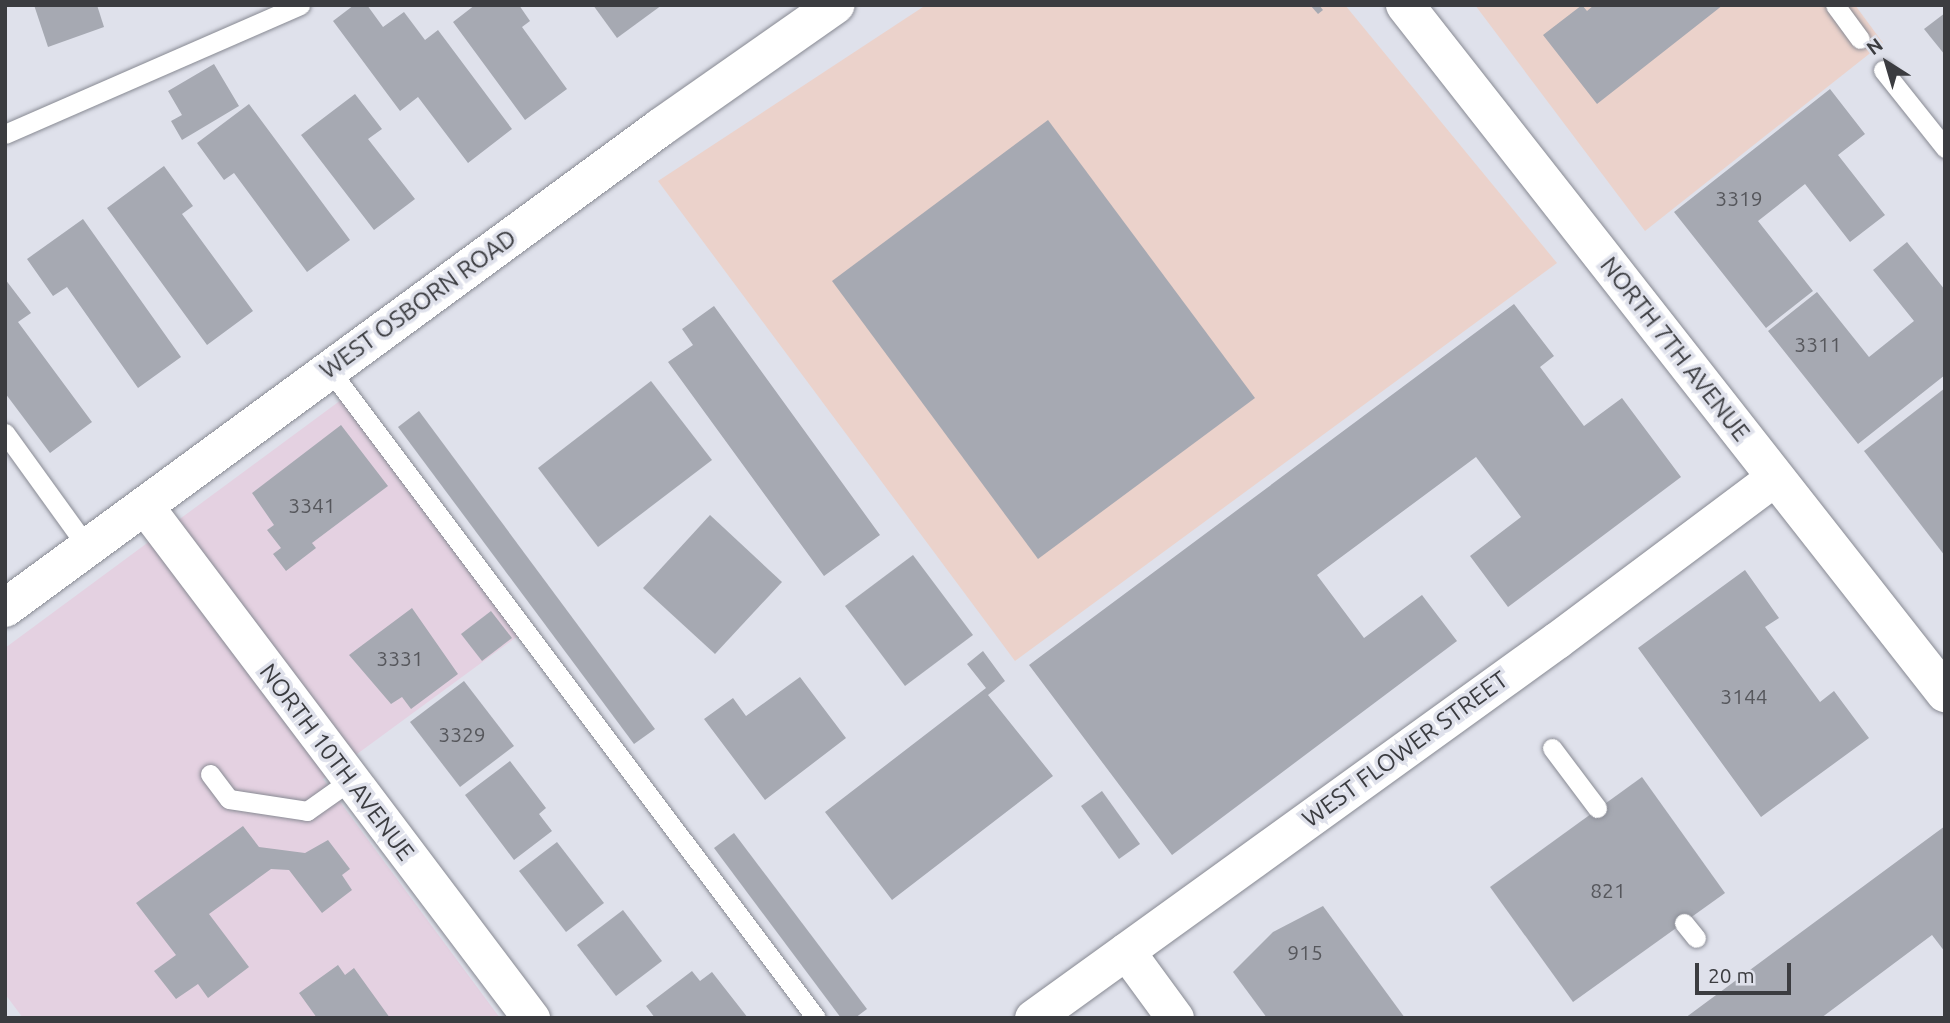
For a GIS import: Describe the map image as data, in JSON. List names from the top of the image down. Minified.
{"streets":{"street":["WEST OSBORN ROAD","NORTH 7TH AVENUE","WEST FLOWER STREET","NORTH 10TH AVENUE"]},"crossings":[["WEST OSBORN ROAD","NORTH 10TH AVENUE"],["NORTH 7TH AVENUE","WEST FLOWER STREET"]],"house_numbers":["3319","3311","3341","3331","3144","3329","821","915"],"scale_bar":"20 m","north":"top left"}
